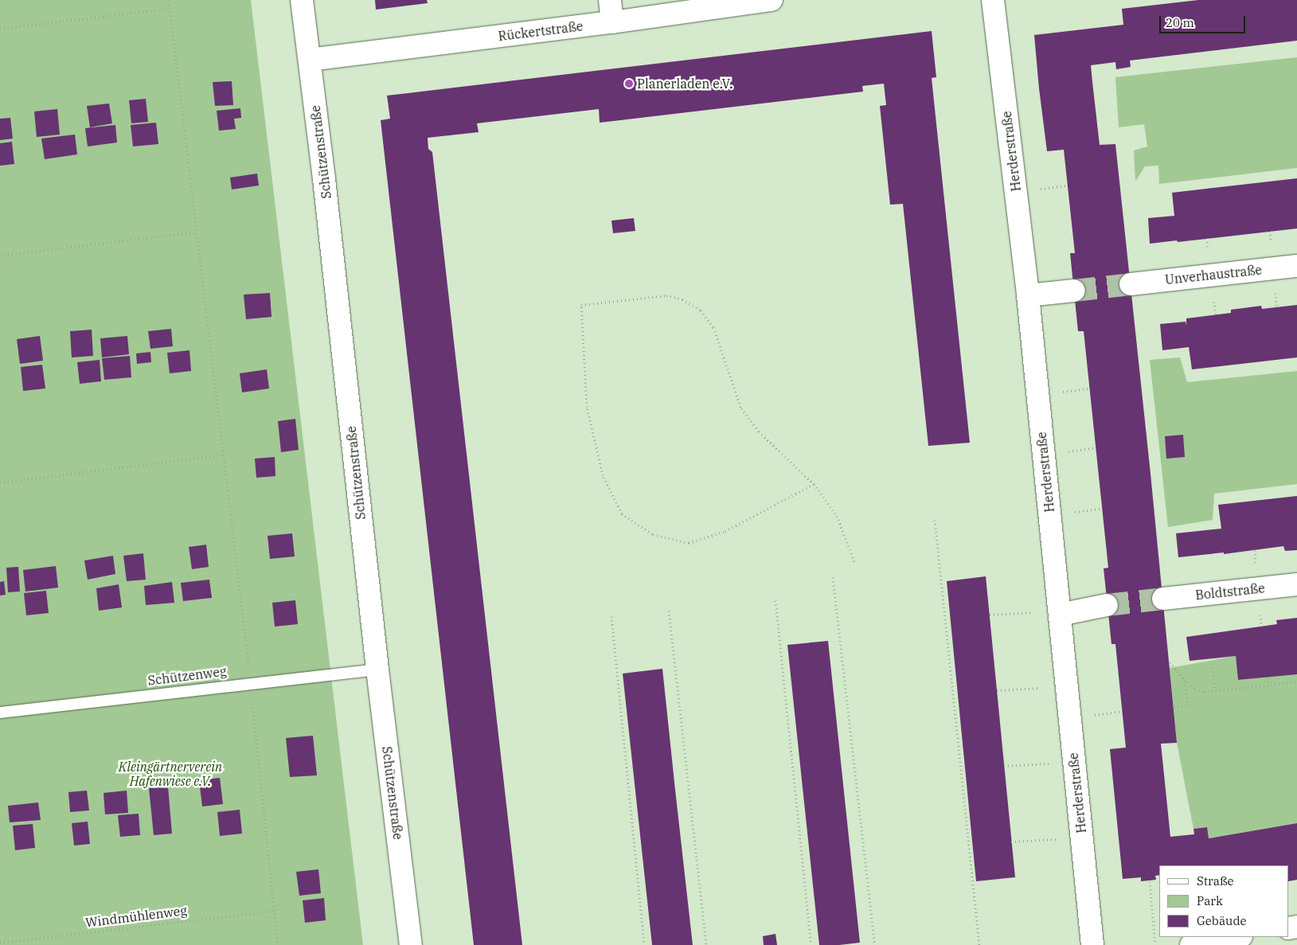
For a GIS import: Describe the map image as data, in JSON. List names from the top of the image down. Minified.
{"streets":{"street":["Rückertstraße","Herderstraße","Schützenstraße","Unverhaustraße","Boldtstraße"],"lane":["Schützenweg"],"path":["Windmühlenweg"]},"crossings":[["Rückertstraße","Schützenstraße"],["Schützenstraße","Schützenweg"]],"parks":["Kleingärtnerverein Hafenwiese e.V."],"places":["Planerladen e.V."],"legend":["Straße","Park","Gebäude"],"scale_bar":"20 m"}
